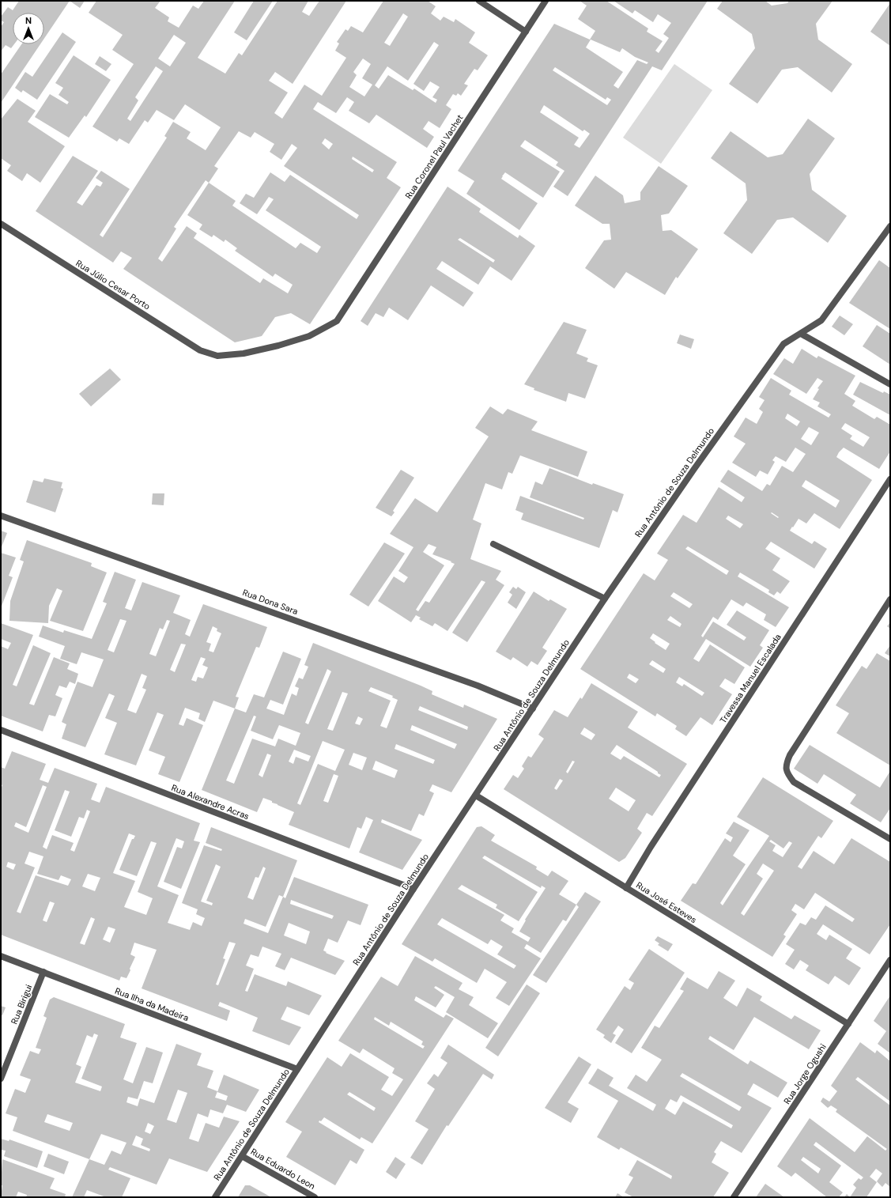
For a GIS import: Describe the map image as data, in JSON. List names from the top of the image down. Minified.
{"streets":{"street":["Rua Coronel Paul Vachet","Rua Júlio Cesar Porto","Rua Antônio de Souza Delmundo","Rua Dona Sara","Travessa Manuel Escalada","Rua Alexandre Acras","Rua José Esteves","Rua Birigui","Rua Ilha da Madeira","Rua Jorge Ogushi","Rua Eduardo Leon"]},"crossings":[["Rua Coronel Paul Vachet","Rua Júlio Cesar Porto"],["Rua Antônio de Souza Delmundo","Rua Dona Sara"],["Rua Antônio de Souza Delmundo","Rua Alexandre Acras"],["Rua Antônio de Souza Delmundo","Rua José Esteves"],["Rua Antônio de Souza Delmundo","Rua Ilha da Madeira"],["Rua Antônio de Souza Delmundo","Rua Eduardo Leon"],["Travessa Manuel Escalada","Rua José Esteves"],["Rua José Esteves","Rua Jorge Ogushi"],["Rua Birigui","Rua Ilha da Madeira"]],"north":"top"}
